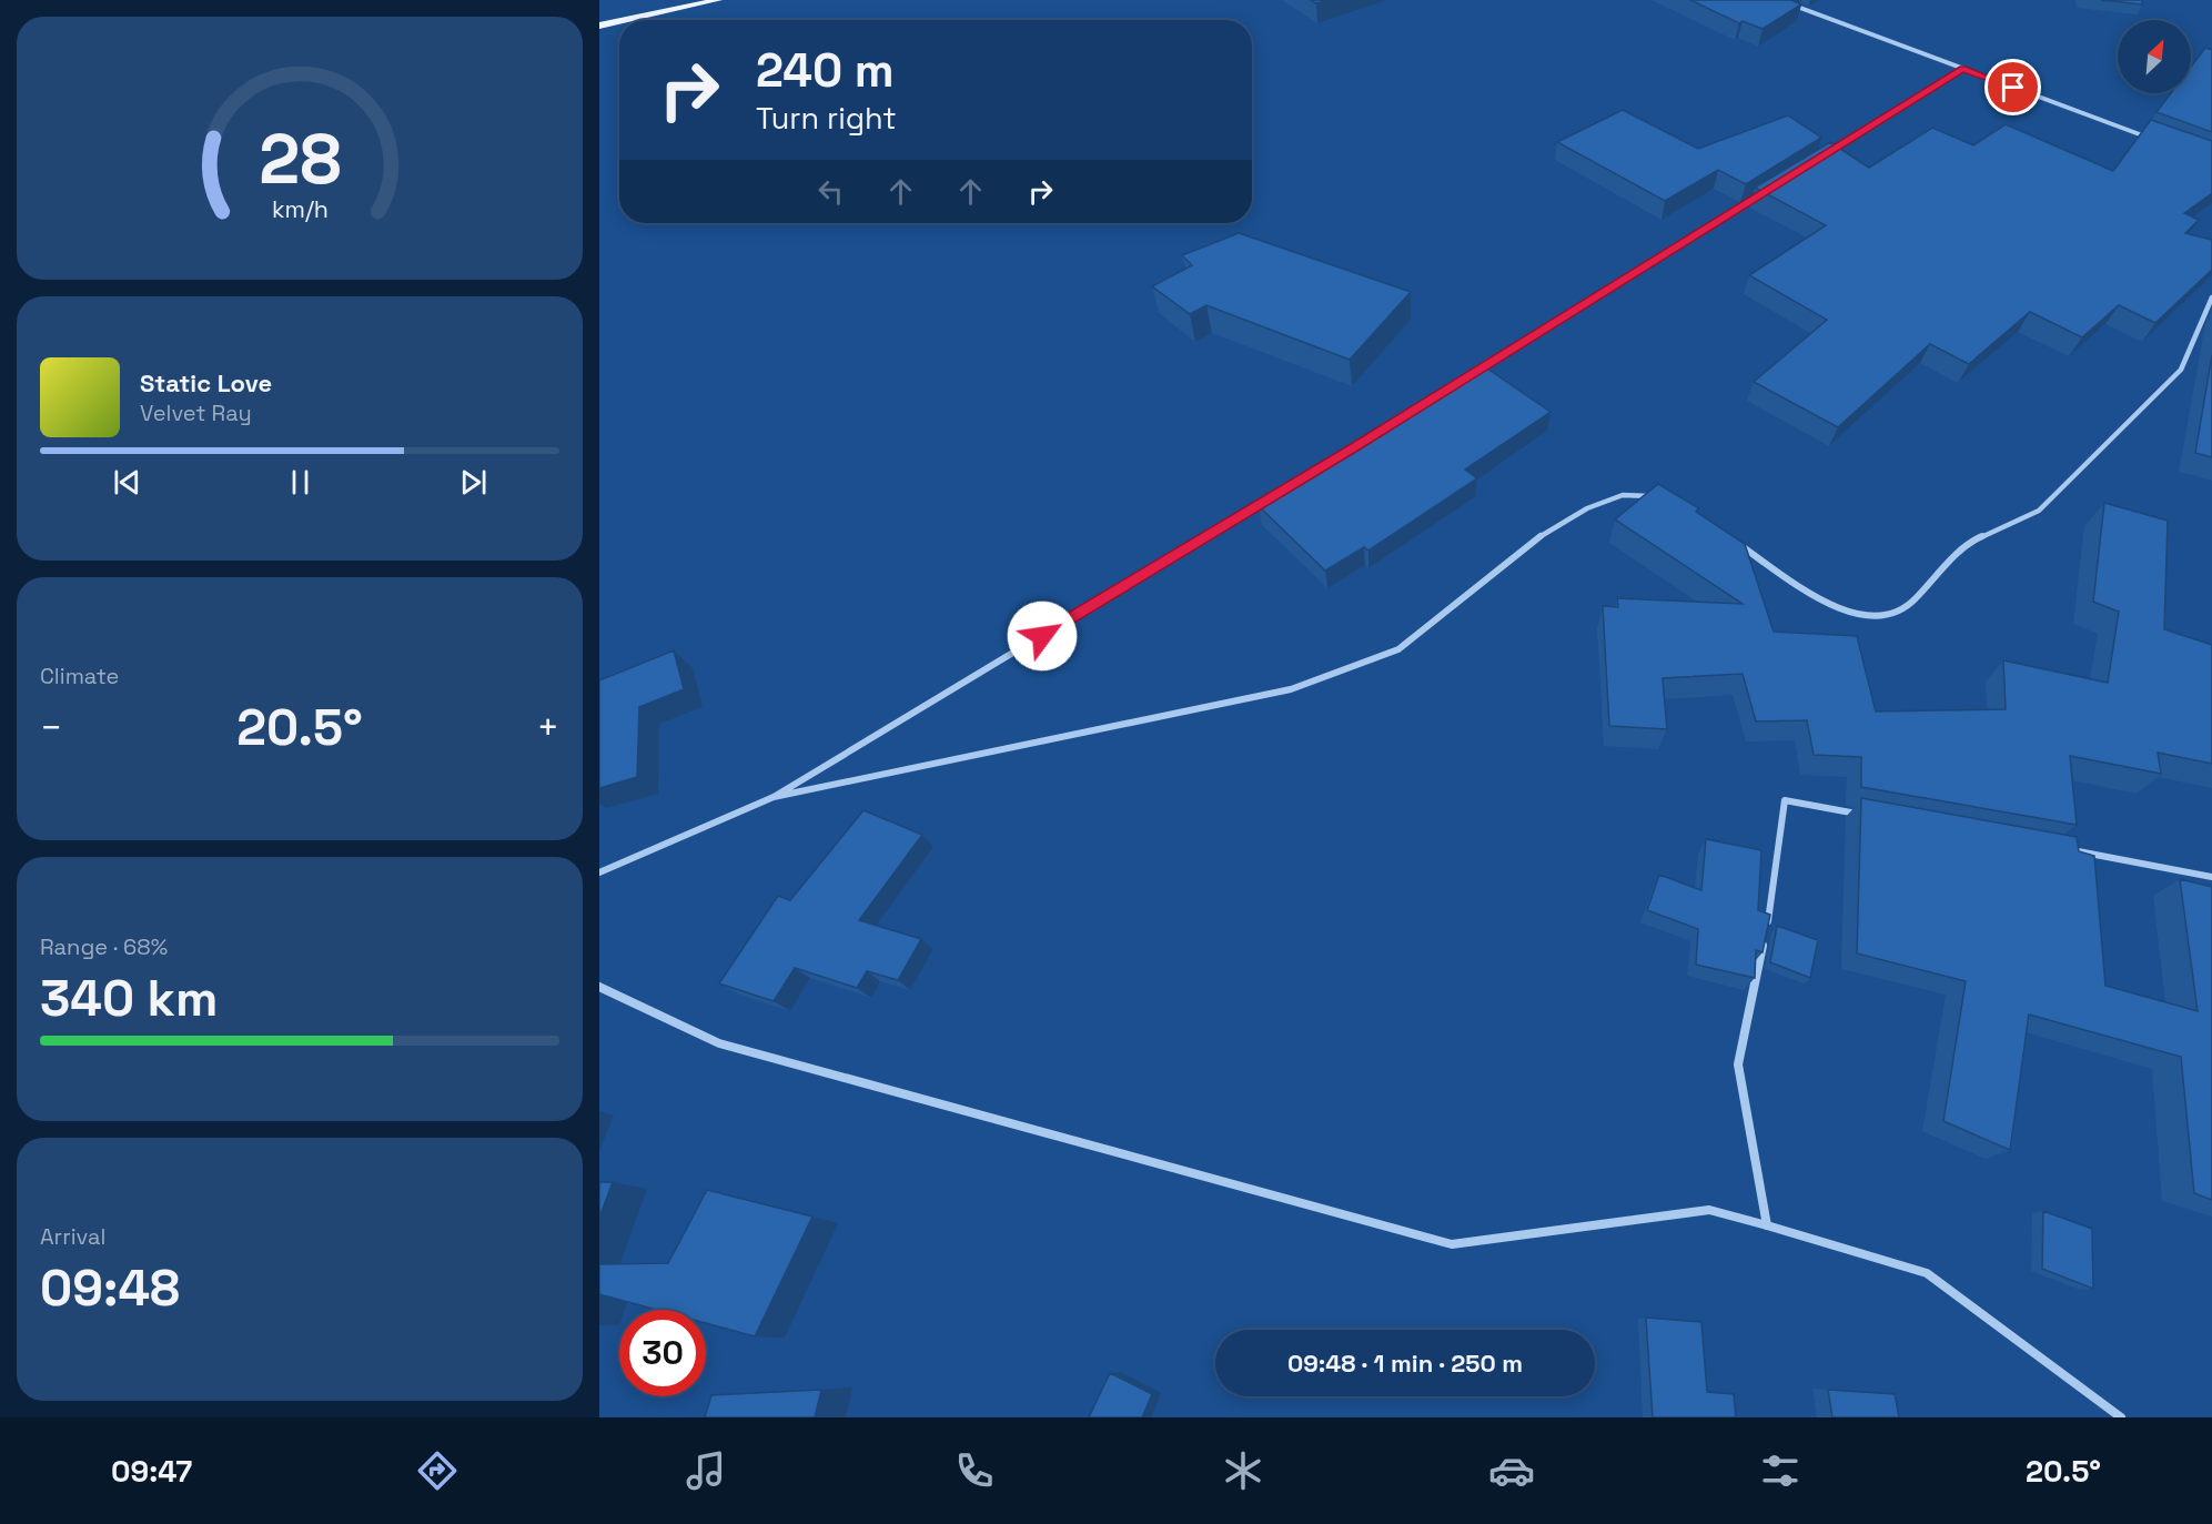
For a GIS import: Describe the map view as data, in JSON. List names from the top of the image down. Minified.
{"north":"top right","page":{"turn":["240 m","Turn right"],"song":["Static Love","Velvet Ray"],"tile":["Climate",["Range · 68%","340 km"],["Arrival","09:48"]],"heat":["−","20.5°","+"],"limit":"30","trip":"09:48 · 1 min · 250 m","tabs":["09:47","20.5°"],"gauge":["28","km/h"]}}
